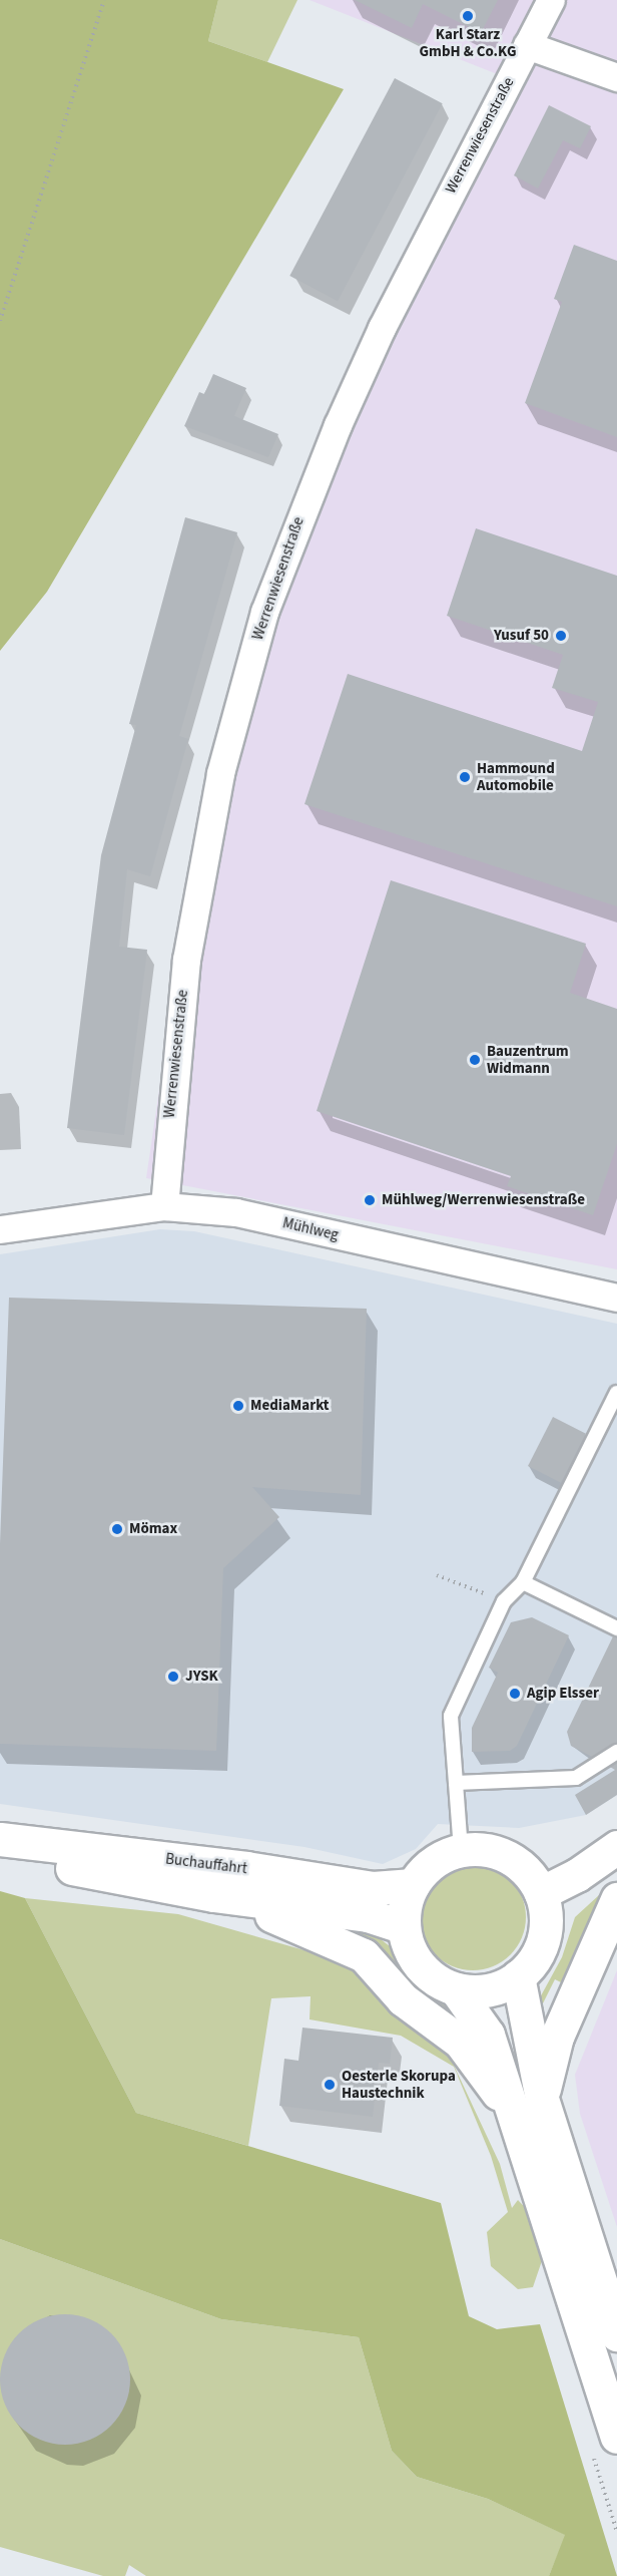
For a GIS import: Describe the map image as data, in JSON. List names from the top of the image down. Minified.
{"streets":{"main road":["Buchauffahrt"],"street":["Werrenwiesenstraße","Mühlweg"]},"crossings":[["Werrenwiesenstraße","Mühlweg"]],"places":["Karl Starz GmbH & Co.KG","Yusuf 50","Hammound Automobile","Bauzentrum Widmann","Mühlweg/Werrenwiesenstraße","MediaMarkt","Mömax","JYSK","Agip Elsser","Oesterle Skorupa Haustechnik"]}
